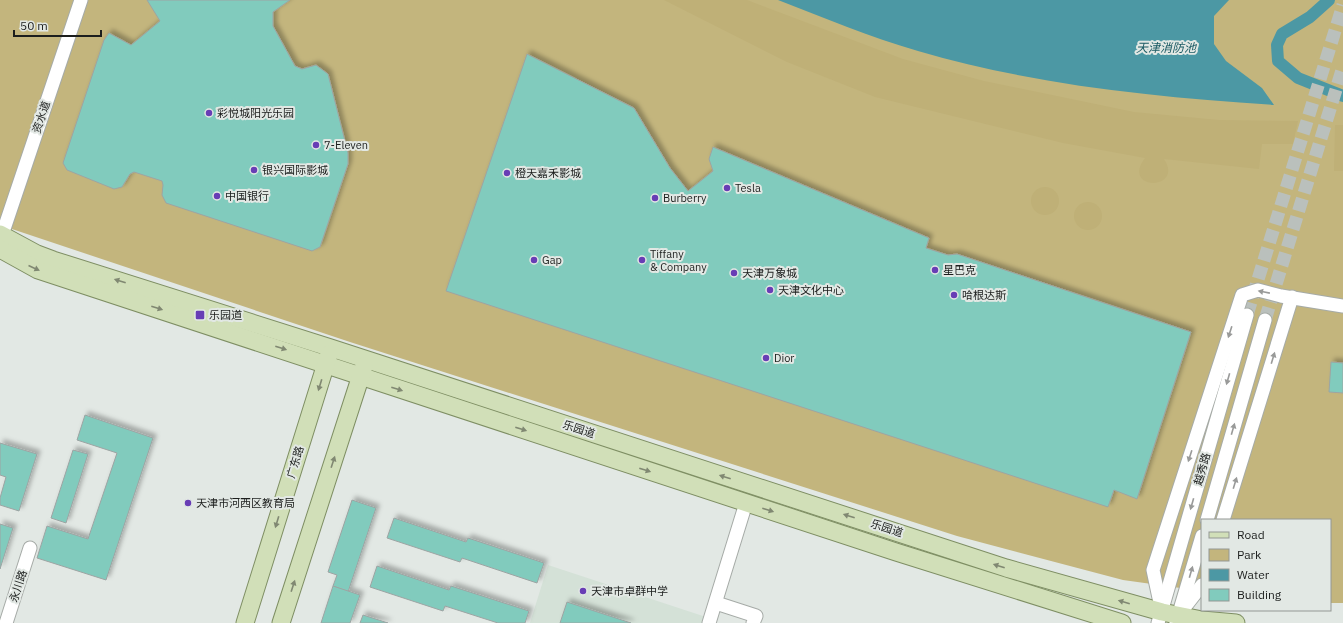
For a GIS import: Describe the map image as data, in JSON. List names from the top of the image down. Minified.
{"streets":{"main road":["乐园道","广东路"],"street":["资水道","越秀路","永川路"]},"crossings":[["资水道","乐园道"],["乐园道","广东路"],["乐园道","越秀路"]],"water":["天津消防池"],"places":{"other":["彩悦城阳光乐园","7-Eleven","银兴国际影城","橙天嘉禾影城","Tesla","中国银行","Burberry","Gap","Tiffany & Company","星巴克","天津万象城","天津文化中心","哈根达斯","Dior","天津市河西区教育局","天津市卓群中学"],"transit":["乐园道"]},"legend":["Road","Park","Water","Building"],"scale_bar":"50 m"}
